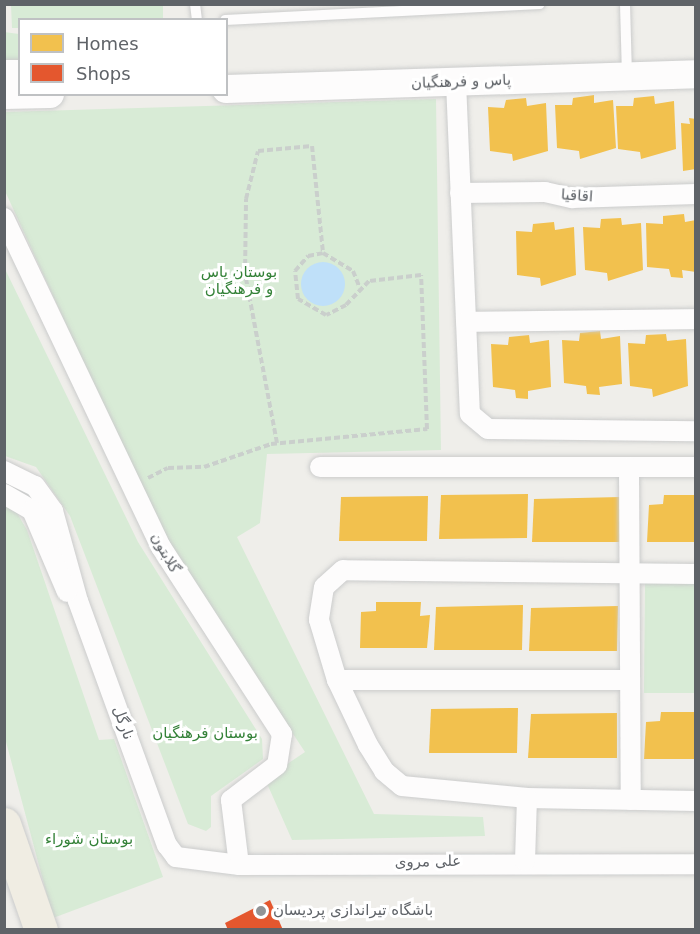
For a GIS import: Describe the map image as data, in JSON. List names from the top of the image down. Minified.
{"streets":{"street":["پاس و فرهنگیان","اقاقیا","گلابتون","نارگل","علی مروی"]},"crossings":[["گلابتون","علی مروی"],["نارگل","علی مروی"]],"parks":["بوستان پاس و فرهنگیان","بوستان فرهنگیان","بوستان شوراء"],"places":["باشگاه تیراندازی پردیسان"],"legend":["Homes","Shops"]}
